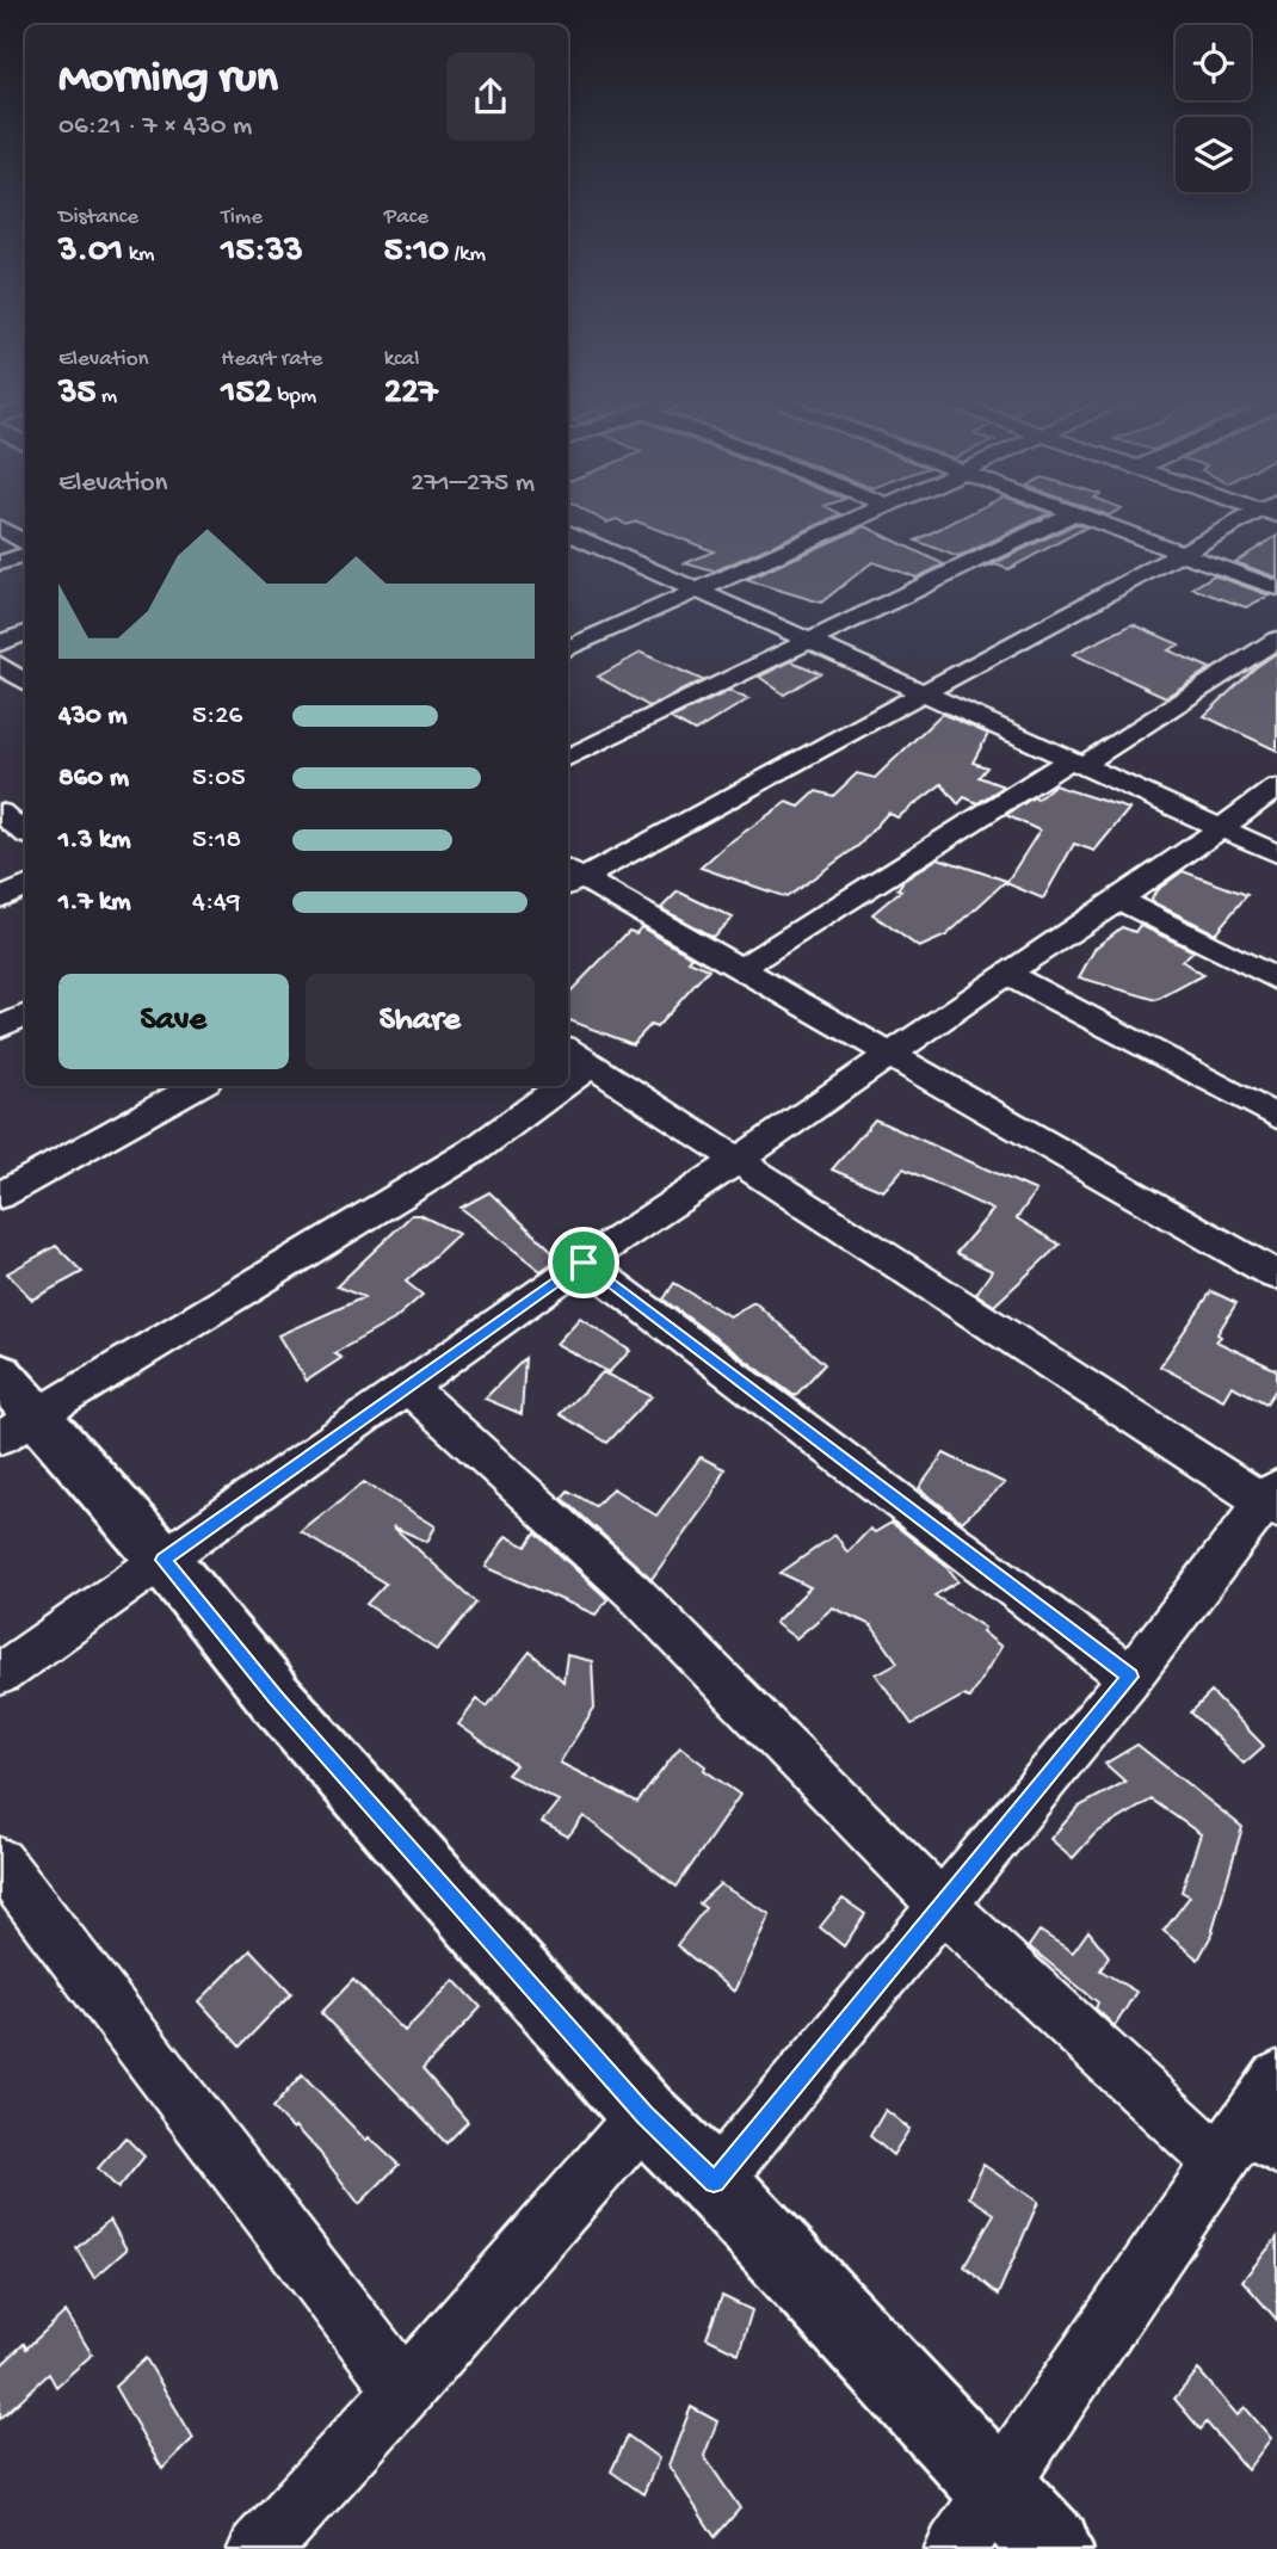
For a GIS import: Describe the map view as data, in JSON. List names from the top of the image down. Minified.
{"page":{"heading":["Morning run","06:21 · 7 × 430 m"],"stats":[["Distance","3.01 km"],["Time","15:33"],["Pace","5:10 /km"],["Elevation","35 m"],["Heart rate","152 bpm"],["kcal","227"]],"chart":["Elevation","271–275 m"],"list":[{"name":"430 m","note":"5:26"},{"name":"860 m","note":"5:05"},{"name":"1.3 km","note":"5:18"},{"name":"1.7 km","note":"4:49"}],"buttons":["Save","Share"]}}
